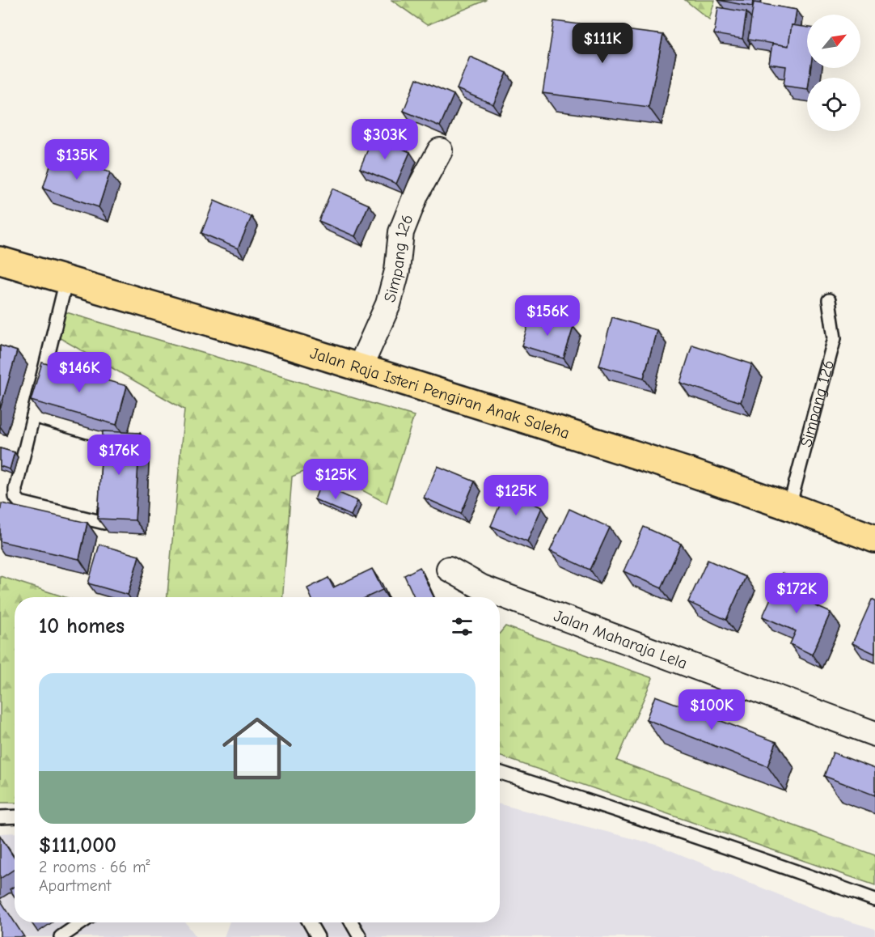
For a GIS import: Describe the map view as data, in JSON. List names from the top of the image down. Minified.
{"streets":{"main road":["Jalan Raja Isteri Pengiran Anak Saleha"],"street":["Simpang 126","Jalan Maharaja Lela"]},"crossings":[["Simpang 126","Jalan Raja Isteri Pengiran Anak Saleha"]],"north":"top right","page":{"price":["$111K","$303K","$135K","$156K","$146K","$176K","$125K","$125K","$172K","$100K"],"heading":"10 homes","list":[{"name":"$111,000","note":"2 rooms · 66 m² · Apartment"}]}}
